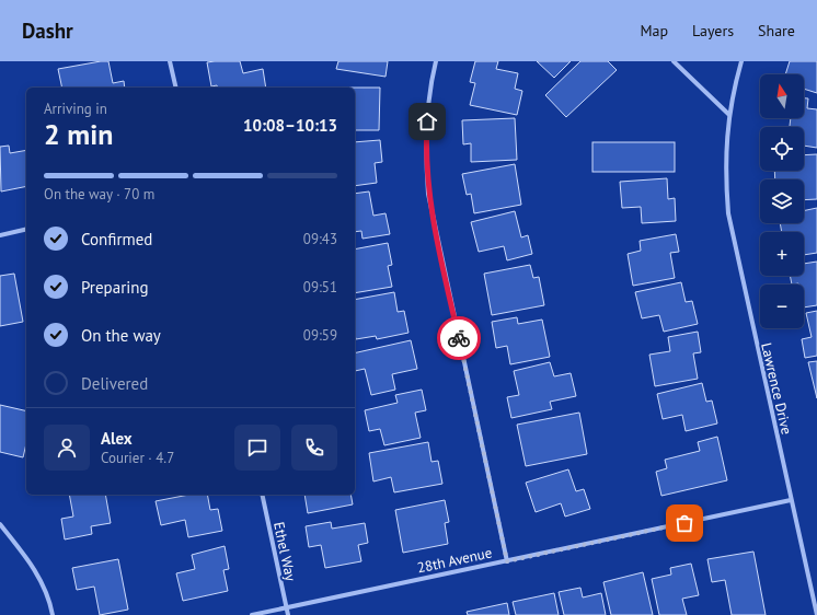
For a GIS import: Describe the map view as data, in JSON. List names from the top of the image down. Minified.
{"streets":{"street":["Lawrence Drive","Ethel Way","28th Avenue"]},"crossings":[["Lawrence Drive","28th Avenue"],["Ethel Way","28th Avenue"]],"north":"top","page":{"header":"Dashr","nav":["Map","Layers","Share"],"map_buttons":["+","−"],"heading":["2 min","Arriving in","10:08–10:13"],"panel":["Alex","Courier · 4.7"],"bar":"On the way · 70 m","list":[["Confirmed","09:43"],["Preparing","09:51"],["On the way","09:59"],"Delivered"]}}
